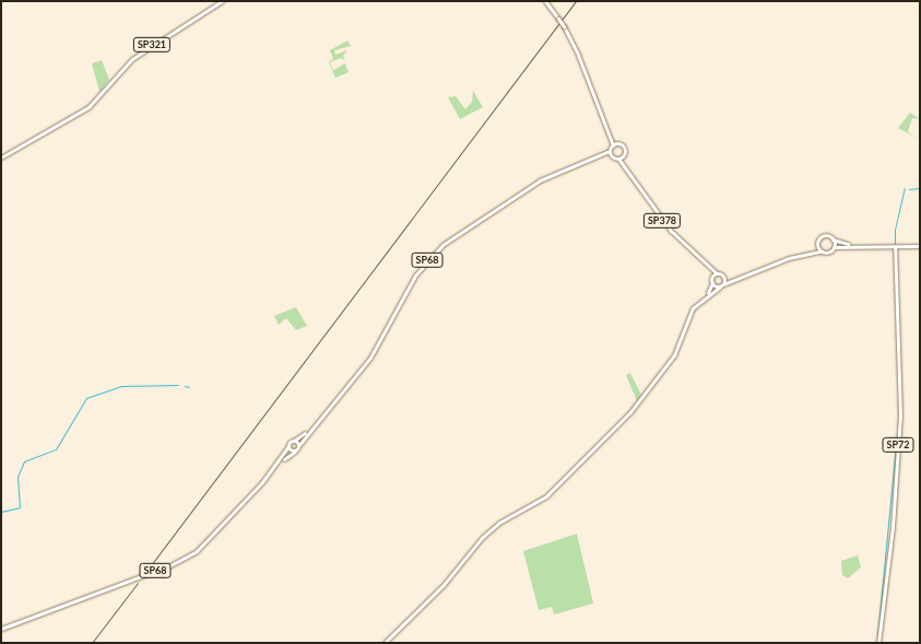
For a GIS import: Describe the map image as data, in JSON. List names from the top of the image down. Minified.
{"streets":{"main road":["SP321","SP378","SP68","SP72"]},"crossings":[["SP378","SP68"]]}
